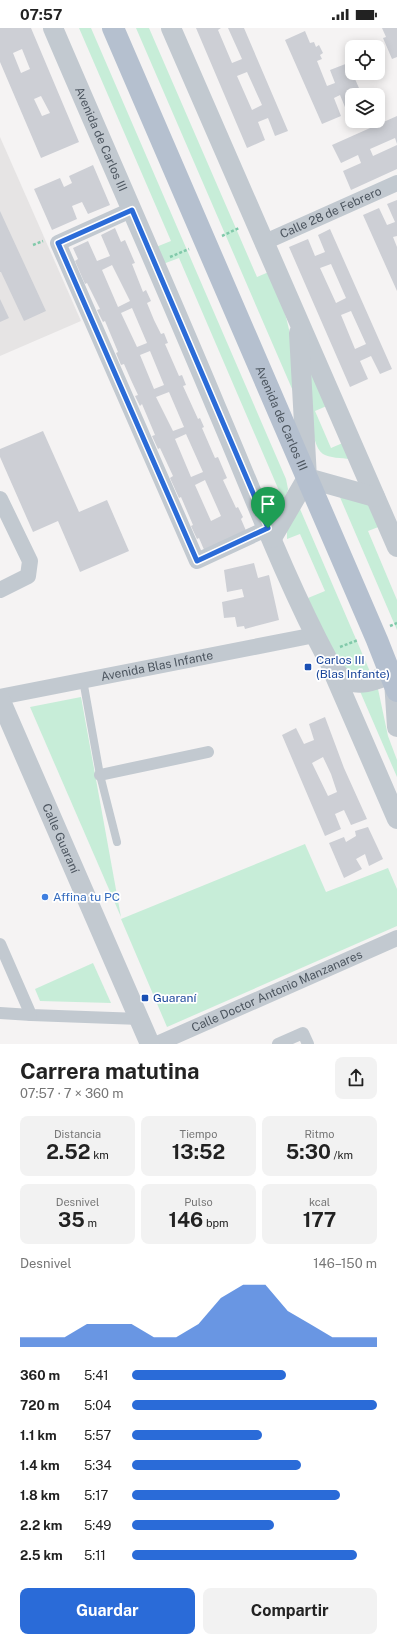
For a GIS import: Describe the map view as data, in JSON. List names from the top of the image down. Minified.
{"streets":{"main road":["Avenida de Carlos III"],"street":["Calle 28 de Febrero","Avenida Blas Infante","Calle Guaraní","Calle Doctor Antonio Manzanares"]},"crossings":[["Avenida de Carlos III","Calle 28 de Febrero"],["Avenida de Carlos III","Avenida Blas Infante"],["Avenida Blas Infante","Calle Guaraní"]],"places":{"transit":["Carlos III (Blas Infante)","Guaraní"],"other":["Affina tu PC"]},"page":{"status":"07:57","heading":["Carrera matutina","07:57 · 7 × 360 m"],"stats":[["Distancia","2.52 km"],["Tiempo","13:52"],["Ritmo","5:30 /km"],["Desnivel","35 m"],["Pulso","146 bpm"],["kcal","177"]],"chart":["Desnivel","146–150 m"],"list":[{"name":"360 m","note":"5:41"},{"name":"720 m","note":"5:04"},{"name":"1.1 km","note":"5:57"},{"name":"1.4 km","note":"5:34"},{"name":"1.8 km","note":"5:17"},{"name":"2.2 km","note":"5:49"},{"name":"2.5 km","note":"5:11"}],"buttons":["Guardar","Compartir"]}}
